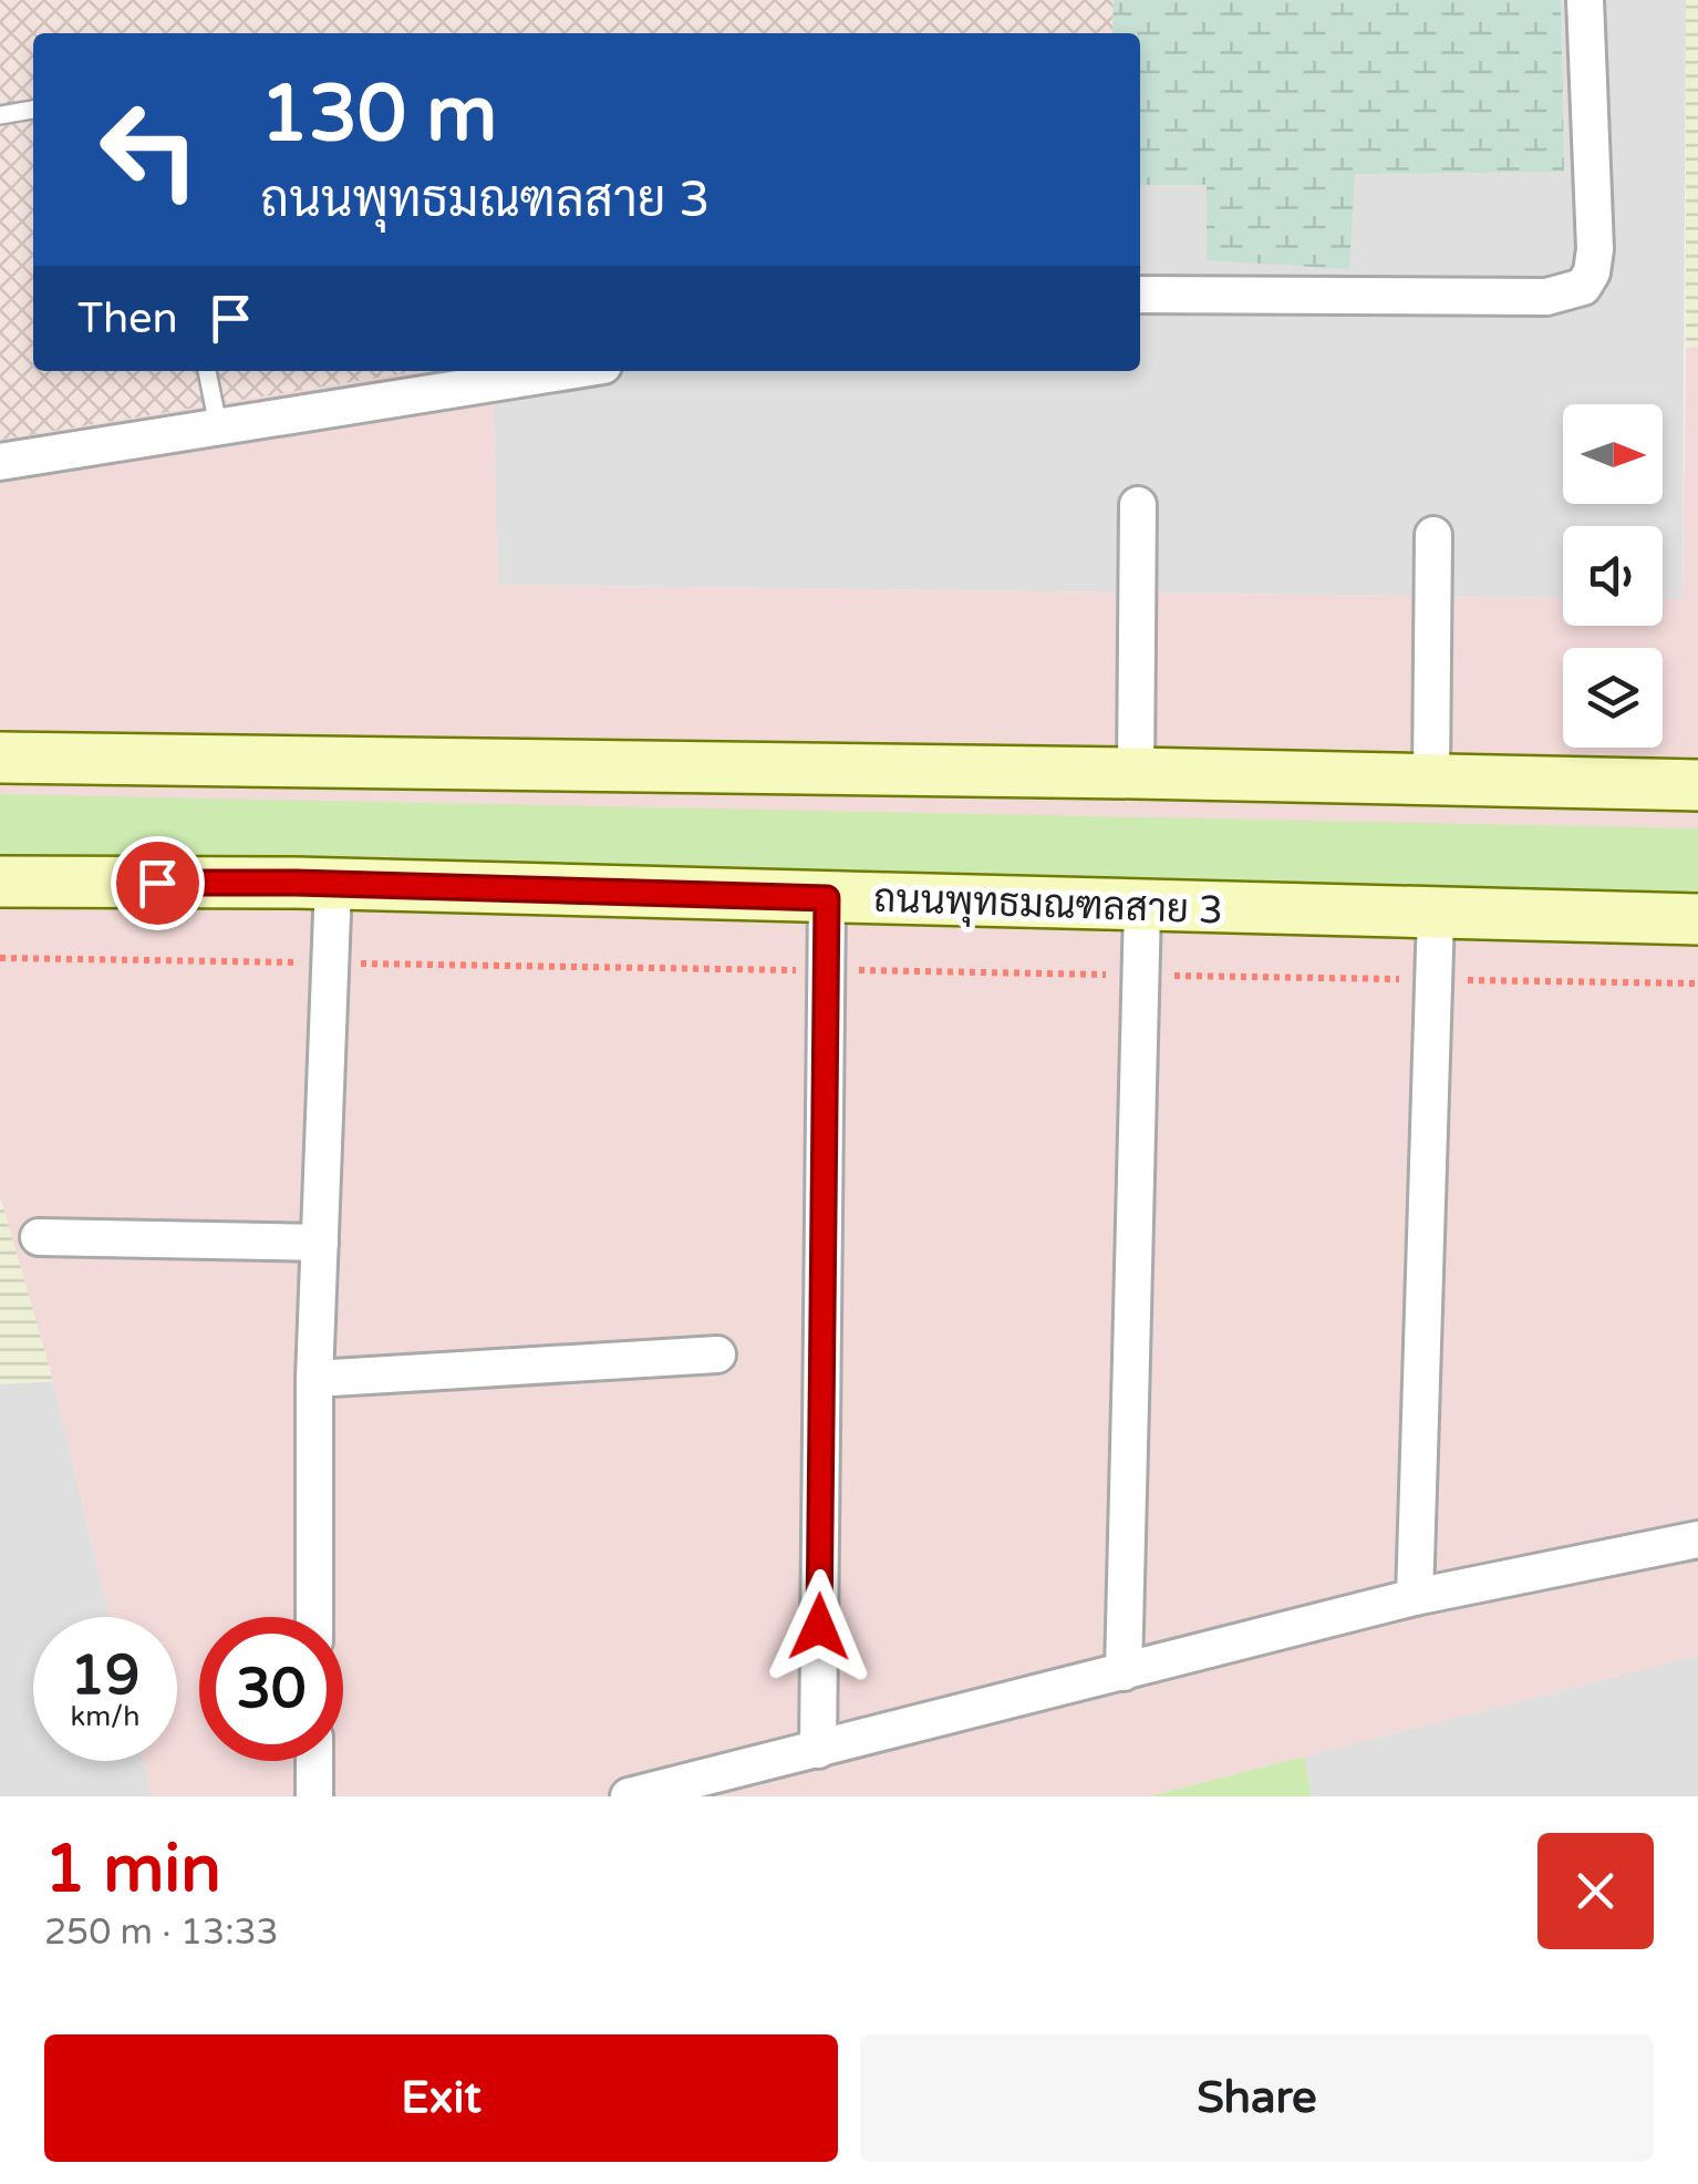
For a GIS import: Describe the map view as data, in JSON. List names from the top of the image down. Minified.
{"streets":{"main road":["ถนนพุทธมณฑลสาย 3"]},"north":"right","page":{"turn":["130 m","ถนนพุทธมณฑลสาย 3"],"then":"Then","speed":"19 km/h","limit":"30","heading":["1 min","250 m · 13:33"],"buttons":["Exit","Share"]}}
